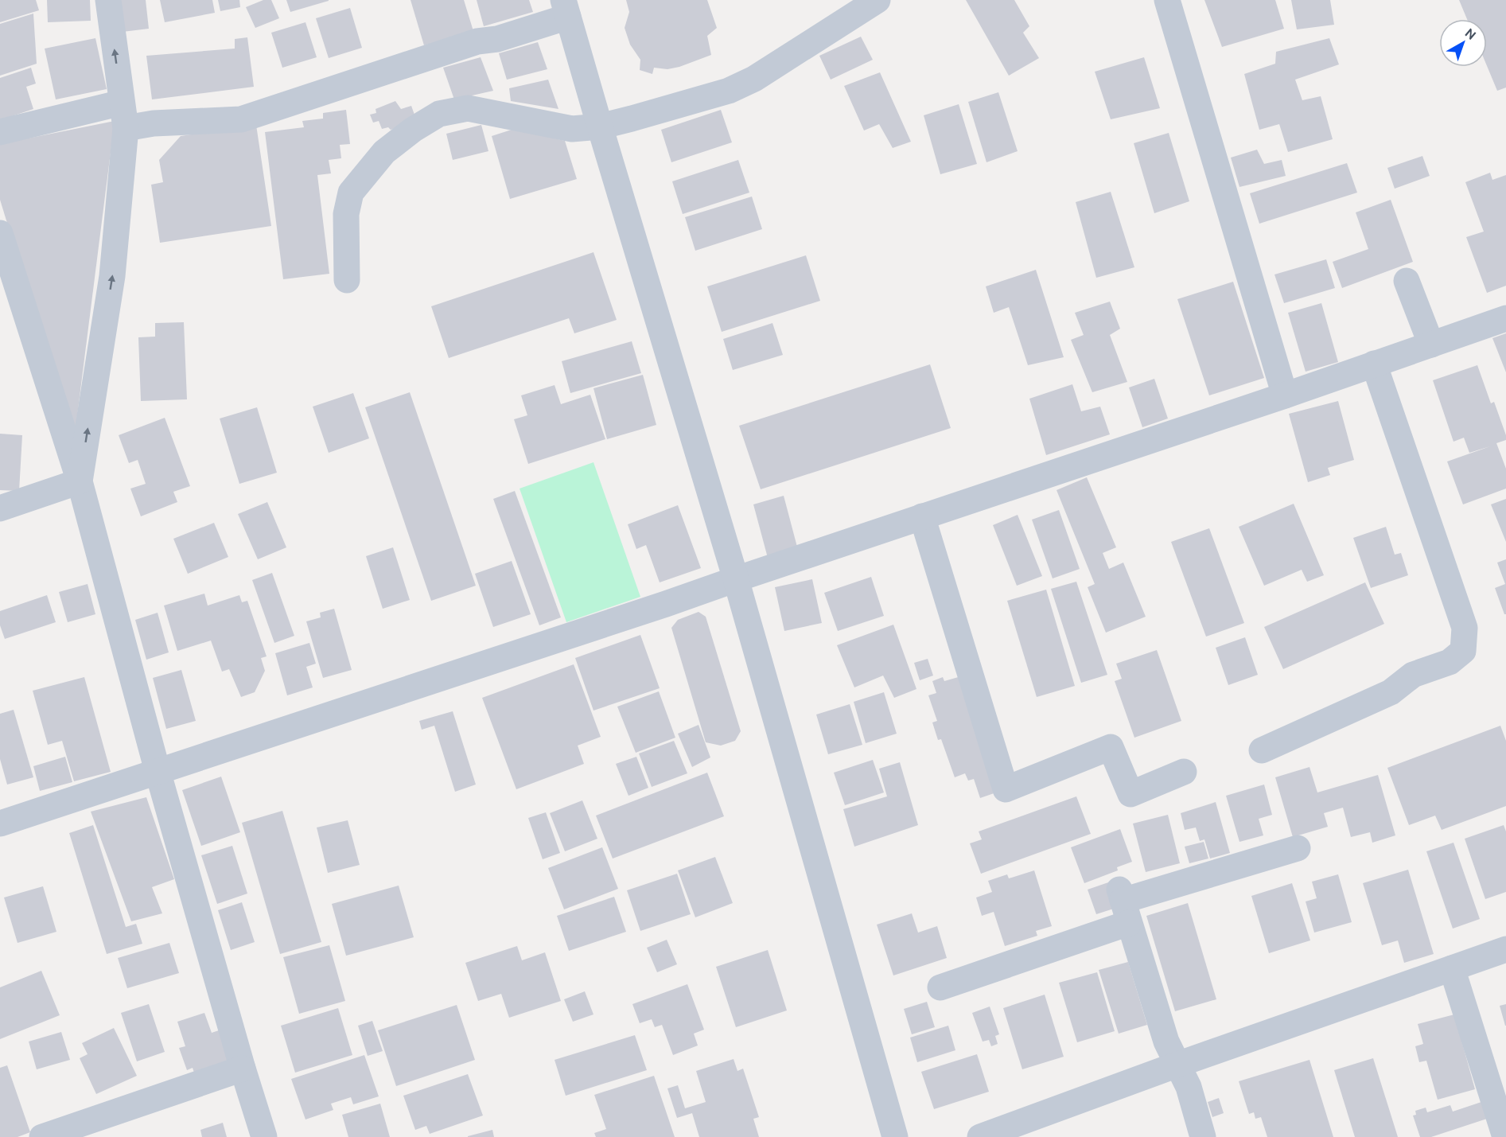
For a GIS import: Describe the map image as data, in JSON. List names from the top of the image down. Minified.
{"north":"top right"}
